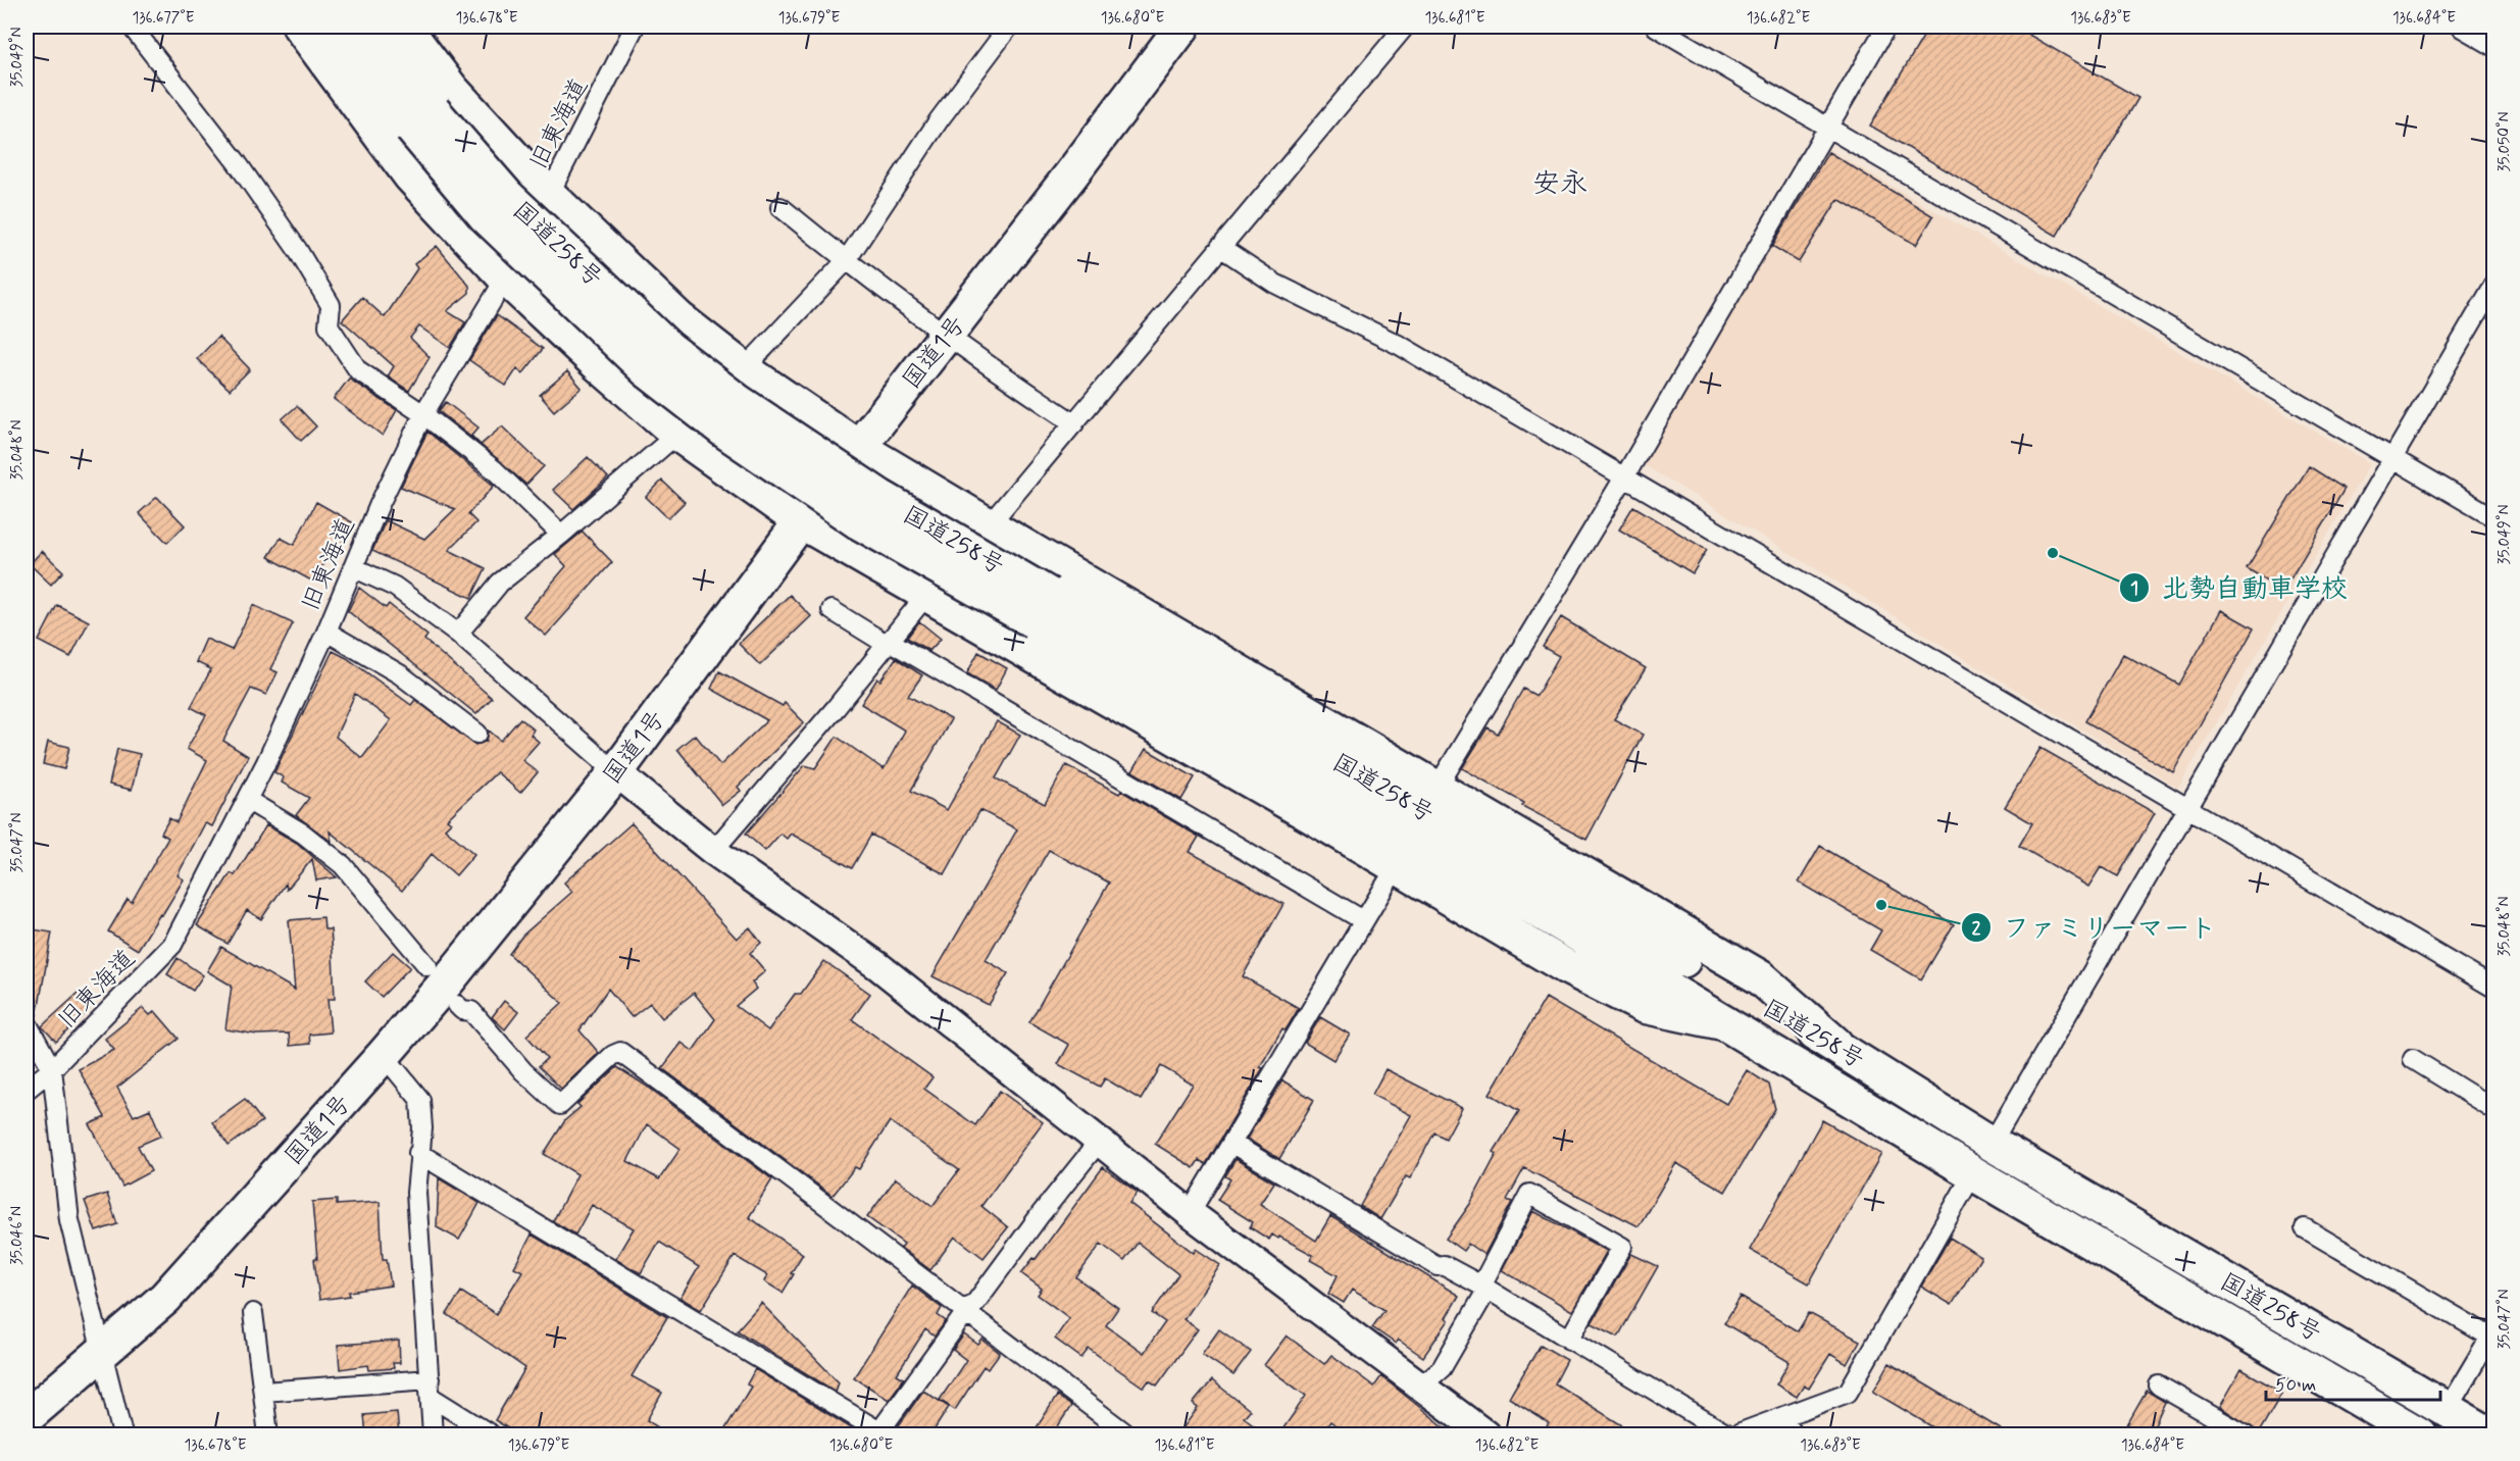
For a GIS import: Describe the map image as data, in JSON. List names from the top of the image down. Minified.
{"streets":{"highway":["国道258号","国道1号"],"street":["旧東海道"]},"districts":["安永"],"places":["北勢自動車学校","ファミリーマート"],"scale_bar":"50 m","coordinates":["136.677°E","136.678°E","136.679°E","136.680°E","136.681°E","136.682°E","136.683°E","136.684°E","35.049°N","35.050°N","35.048°N","35.047°N","35.046°N"]}
